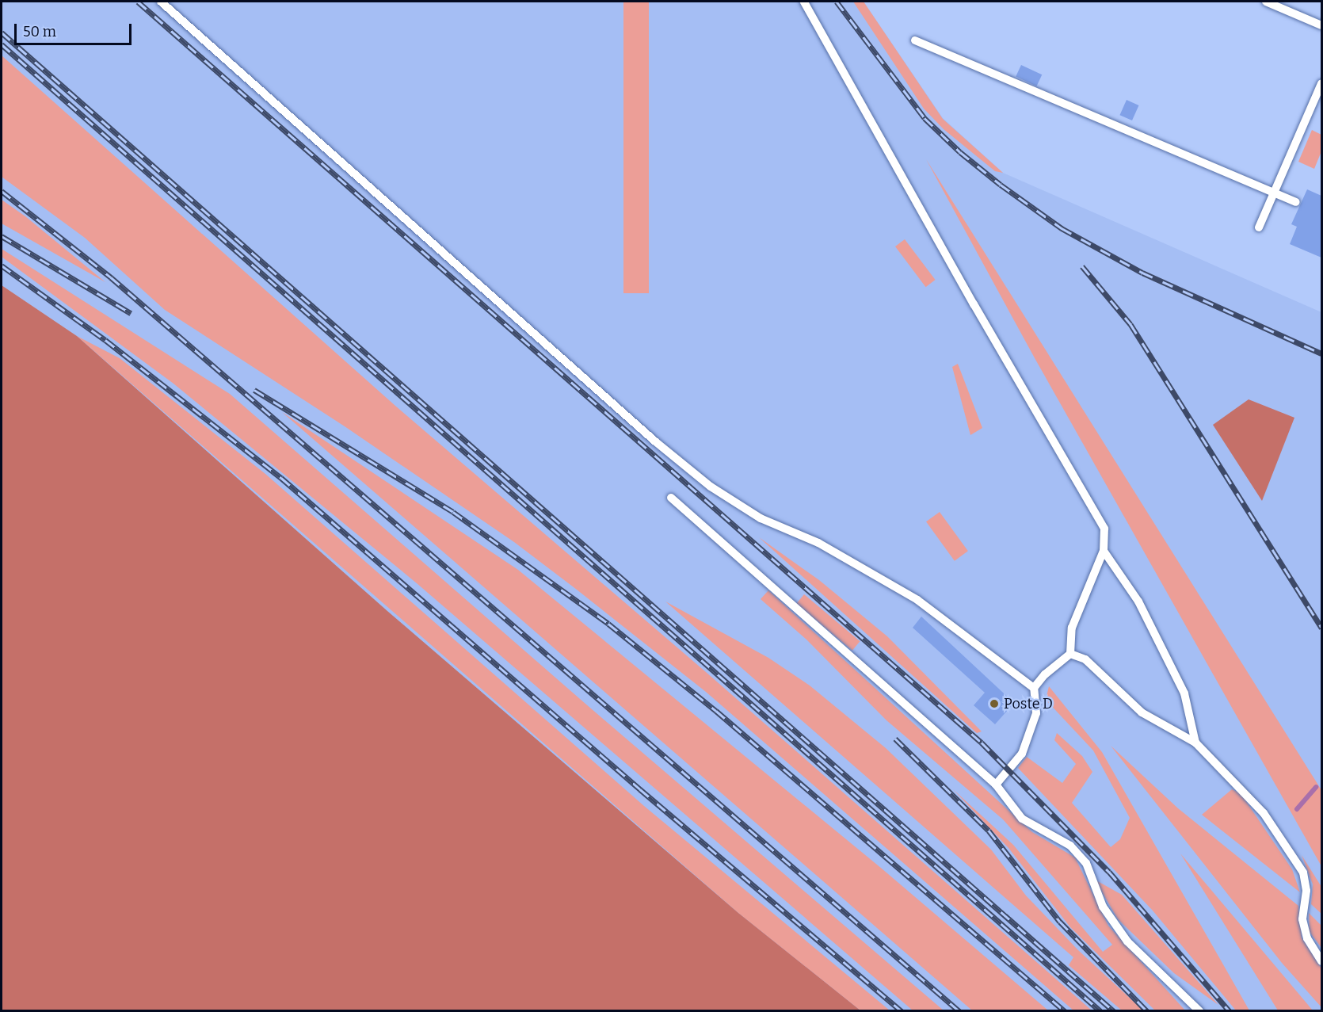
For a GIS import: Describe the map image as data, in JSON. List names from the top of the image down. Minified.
{"places":["Poste D"],"scale_bar":"50 m"}
